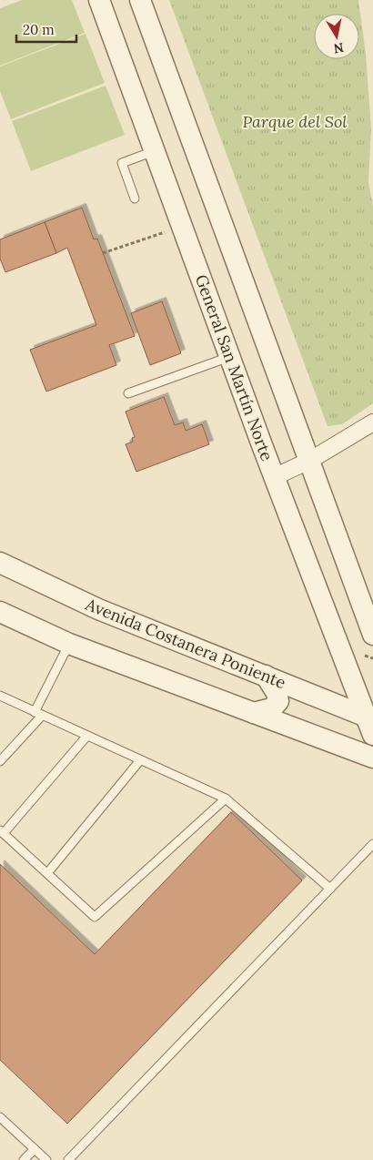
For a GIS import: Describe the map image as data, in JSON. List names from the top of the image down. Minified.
{"streets":{"street":["General San Martín Norte","Avenida Costanera Poniente"]},"crossings":[["General San Martín Norte","Avenida Costanera Poniente"]],"parks":["Parque del Sol"],"scale_bar":"20 m","north":"bottom"}
